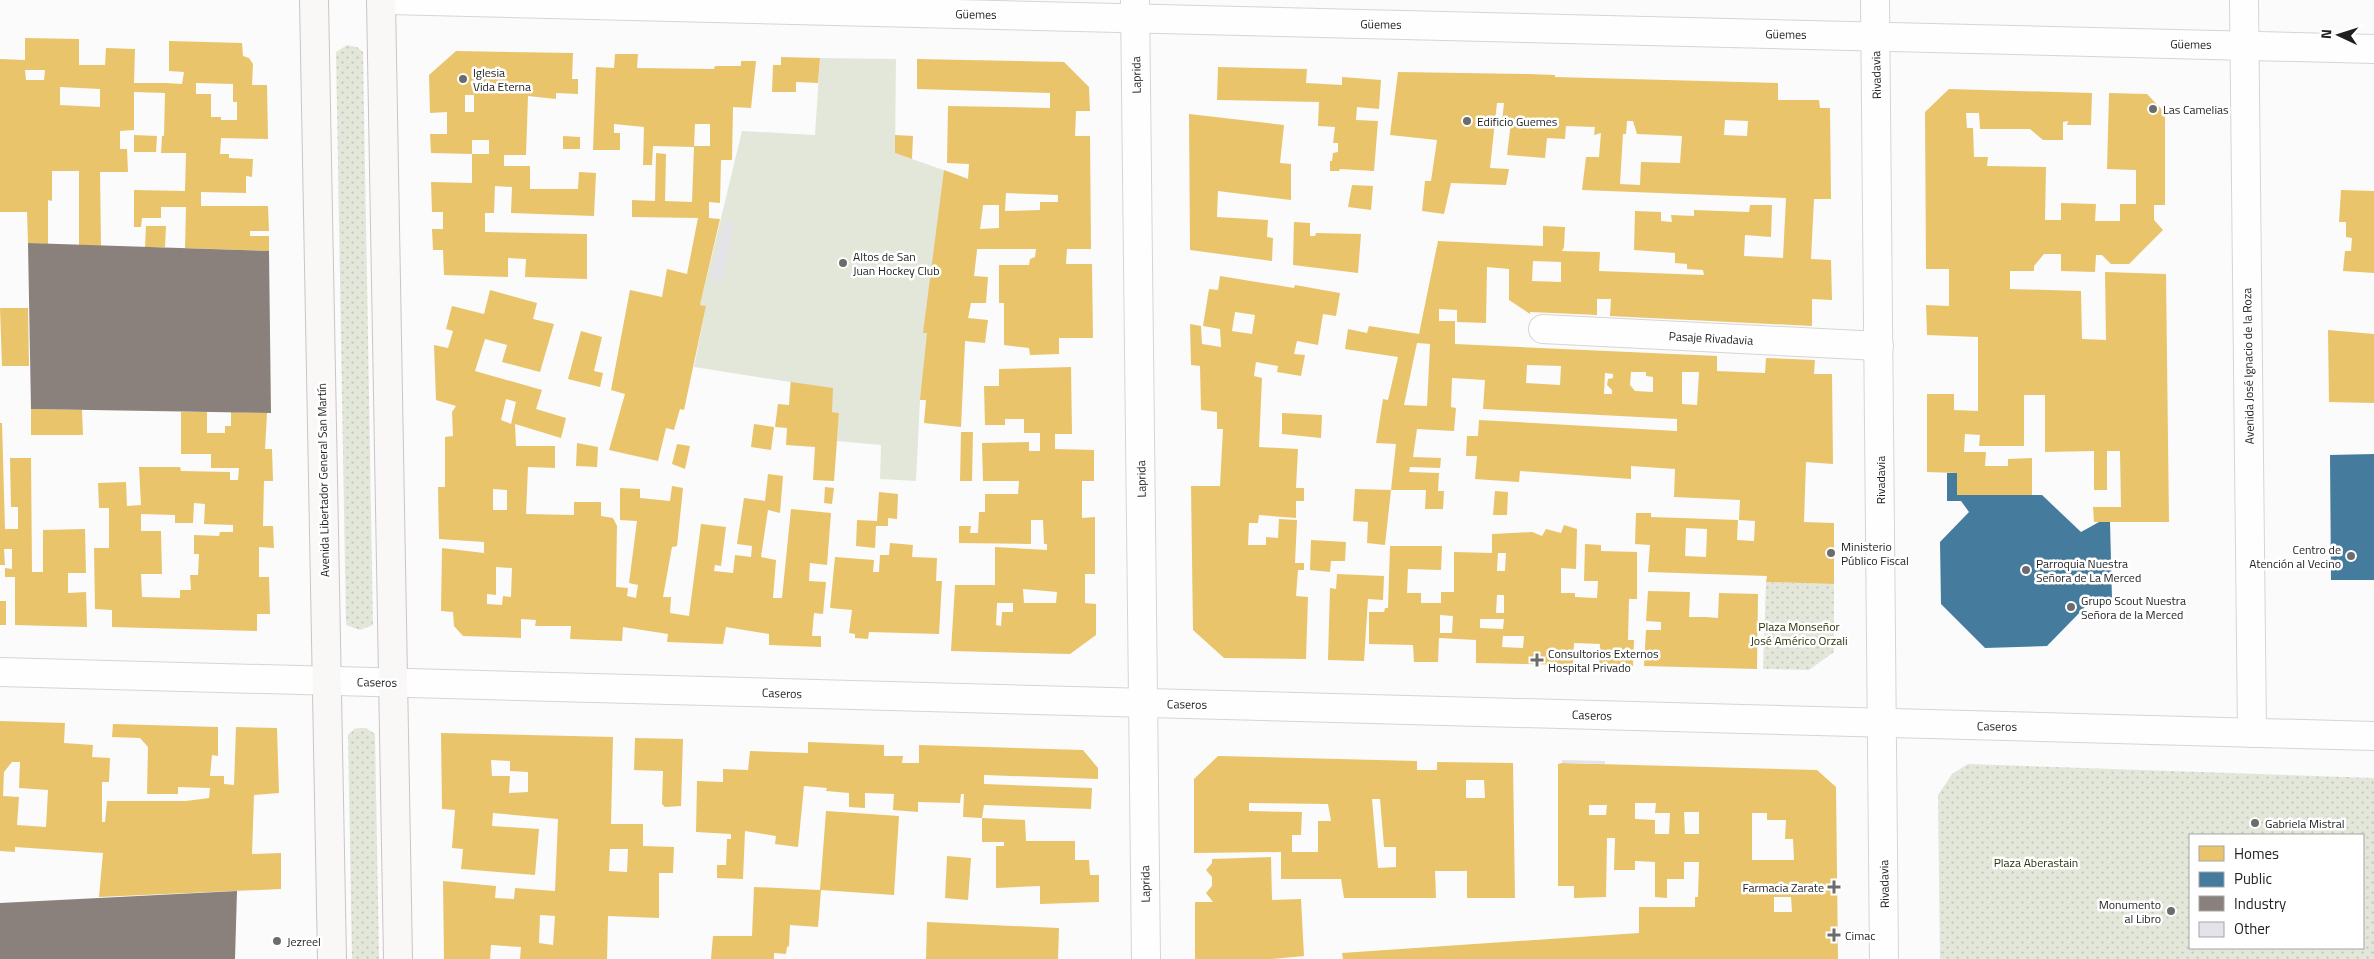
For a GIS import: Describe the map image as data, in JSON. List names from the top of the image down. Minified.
{"streets":{"main road":["Avenida Libertador General San Martín"],"street":["Güemes","Laprida","Rivadavia","Pasaje Rivadavia","Avenida José Ignacio de la Roza","Caseros"]},"crossings":[["Güemes","Laprida"],["Güemes","Rivadavia"],["Güemes","Avenida José Ignacio de la Roza"],["Laprida","Caseros"],["Rivadavia","Pasaje Rivadavia"],["Rivadavia","Caseros"],["Avenida José Ignacio de la Roza","Caseros"],["Avenida Libertador General San Martín","Caseros"]],"parks":["Plaza Monseñor José Américo Orzali","Plaza Aberastain"],"places":{"other":["Iglesia Vida Eterna","Las Camelias","Edificio Guemes","Altos de San Juan Hockey Club","Ministerio Público Fiscal","Centro de Atención al Vecino","Parroquia Nuestra Señora de La Merced","Grupo Scout Nuestra Señora de la Merced","Gabriela Mistral","Monumento al Libro","Jezreel"],"health":["Consultorios Externos Hospital Privado","Farmacia Zarate","Cimac"]},"legend":["Homes","Public","Industry","Other"],"north":"left"}
